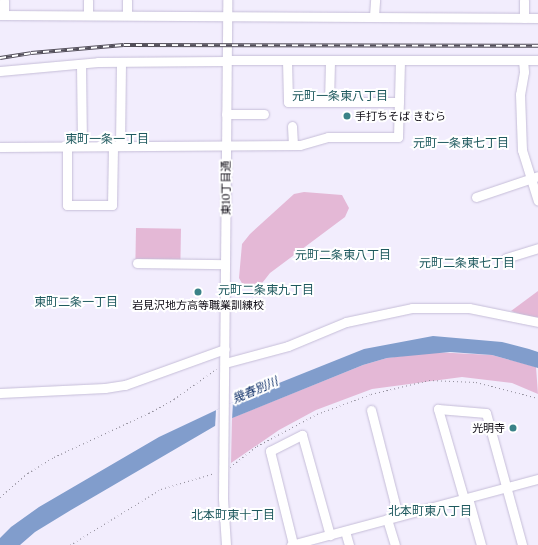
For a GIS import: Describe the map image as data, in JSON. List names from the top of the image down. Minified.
{"streets":{"street":["東10丁目通"]},"districts":["元町一条東八丁目","東町一条一丁目","元町一条東七丁目","元町二条東八丁目","元町二条東七丁目","元町二条東九丁目","東町二条一丁目","北本町東八丁目","北本町東十丁目"],"water":["幾春別川"],"places":["手打ちそば きむら","岩見沢地方高等職業訓練校","光明寺"]}
